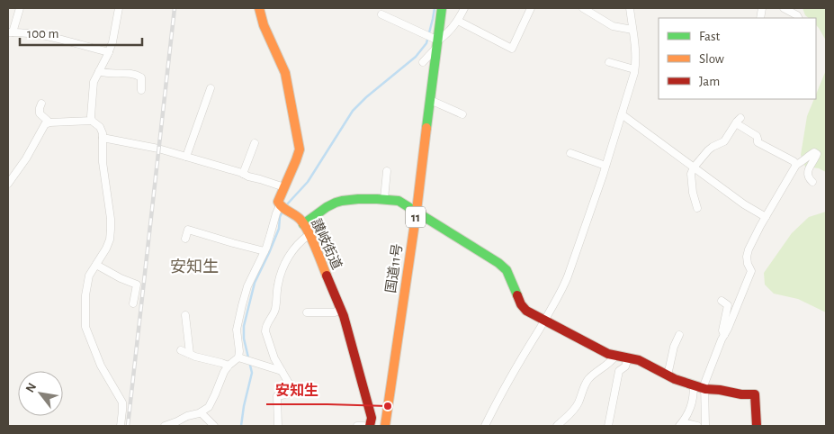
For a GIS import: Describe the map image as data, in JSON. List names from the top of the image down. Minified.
{"streets":{"main road":["11","讃岐街道","国道11号"]},"districts":["安知生"],"places":["安知生"],"legend":["Fast","Slow","Jam"],"scale_bar":"100 m","north":"top left"}
